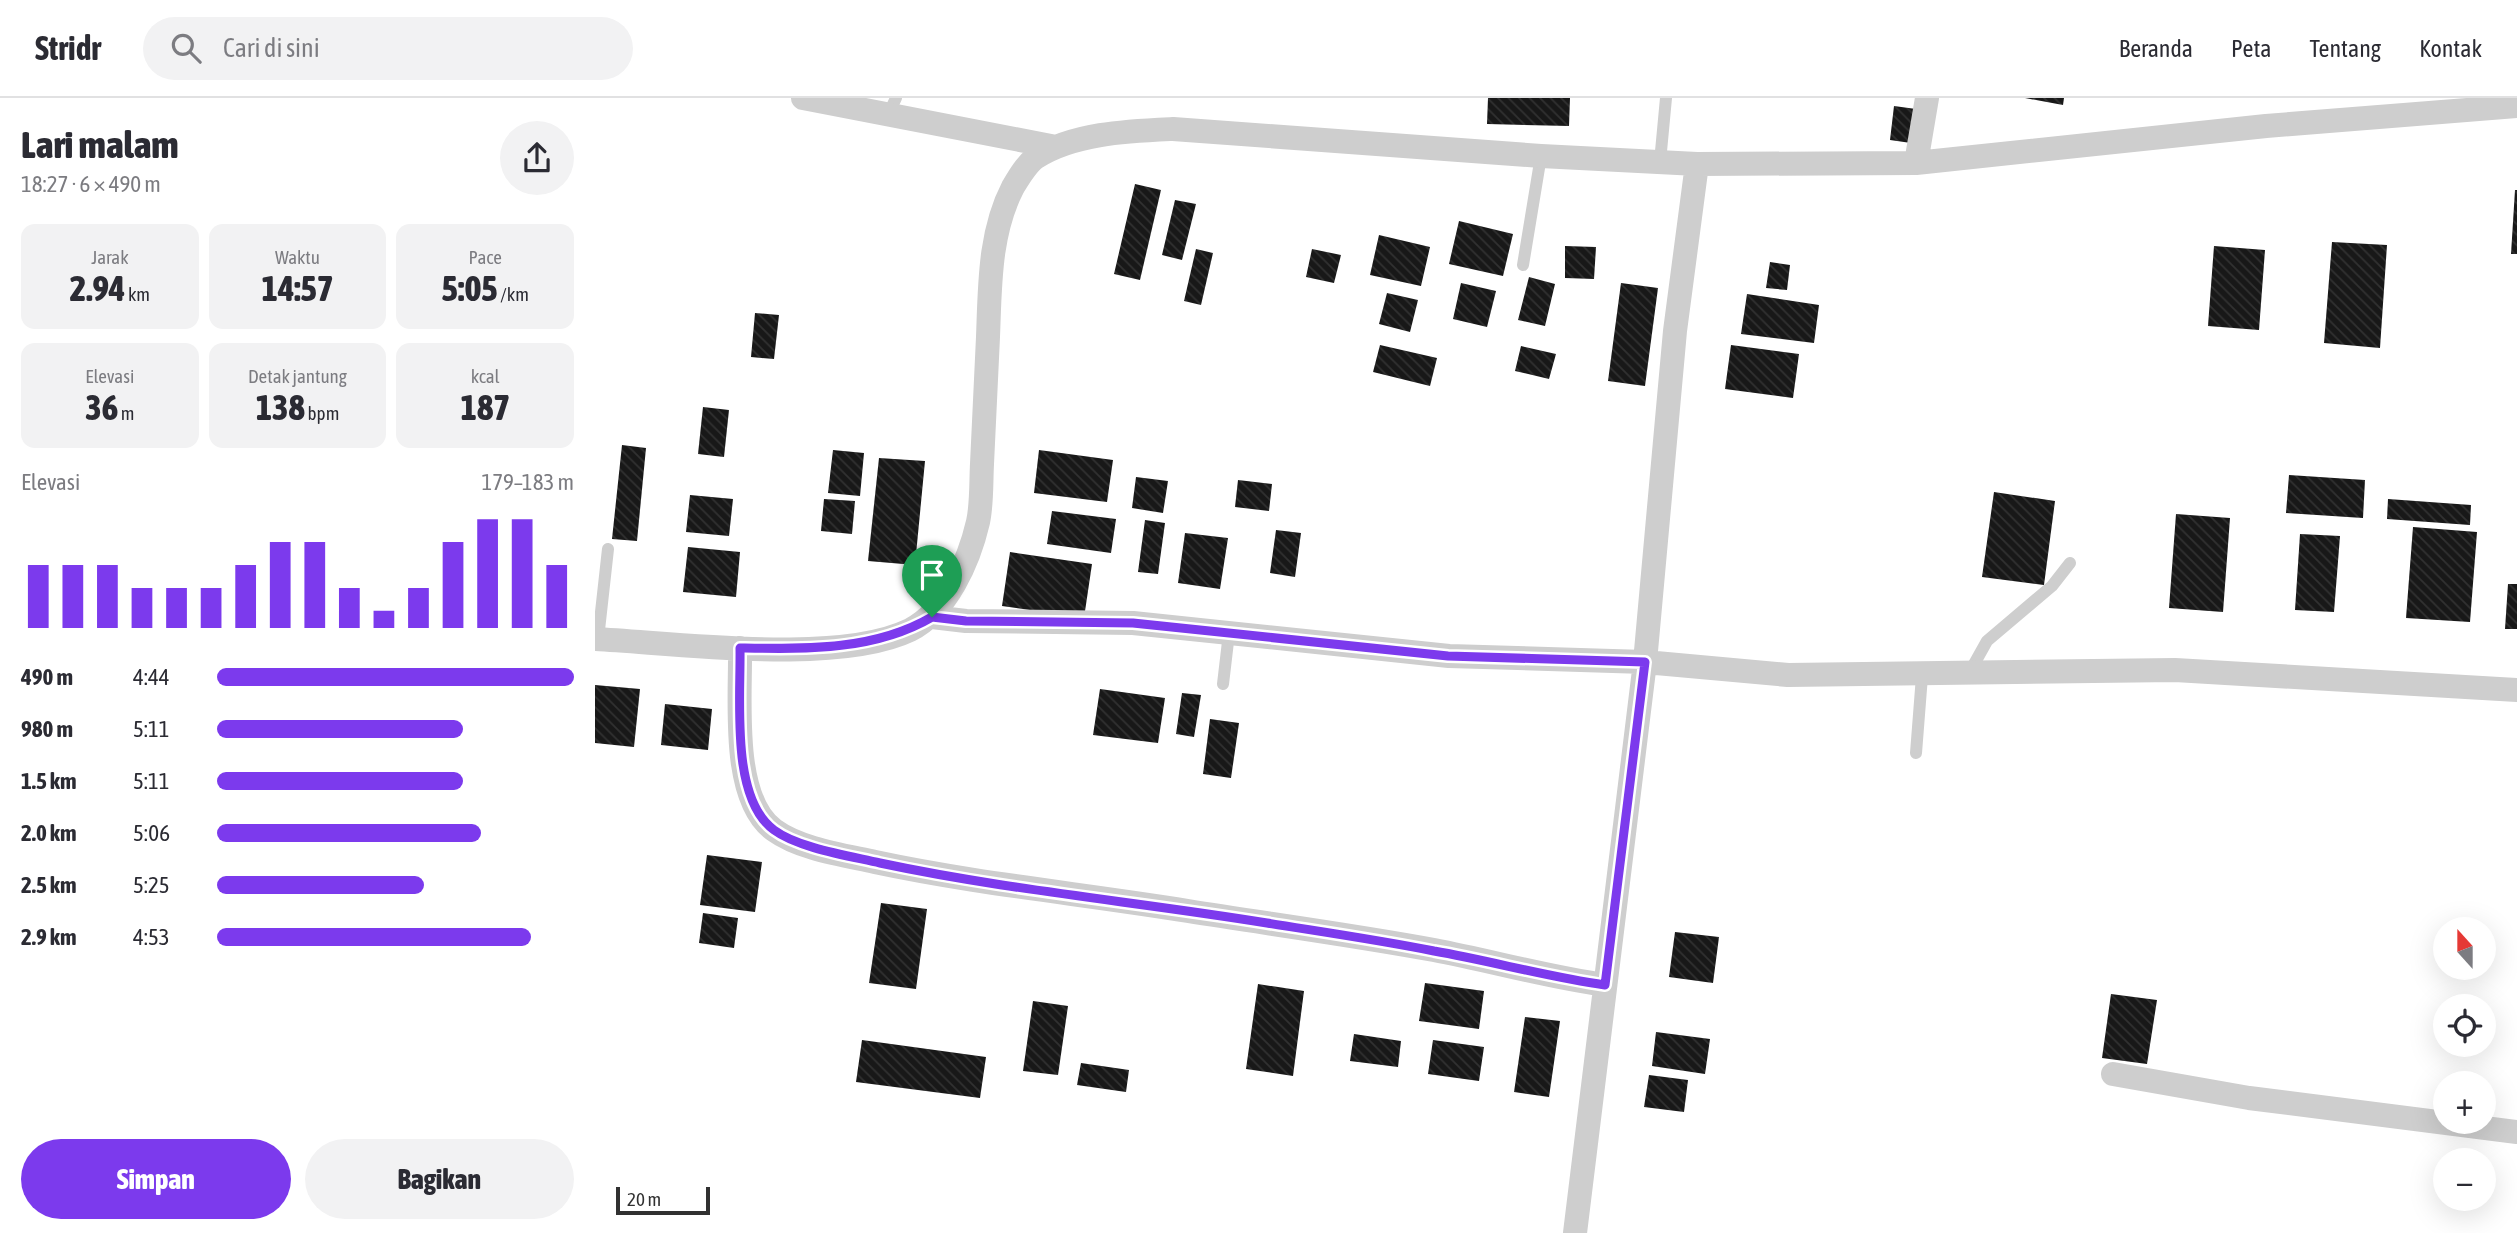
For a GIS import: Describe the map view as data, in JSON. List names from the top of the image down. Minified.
{"scale_bar":"20 m","north":"top","page":{"header":"Stridr","search":"Cari di sini","nav":["Beranda","Peta","Tentang","Kontak"],"heading":["Lari malam","18:27 · 6 × 490 m"],"stats":[["Jarak","2.94 km"],["Waktu","14:57"],["Pace","5:05 /km"],["Elevasi","36 m"],["Detak jantung","138 bpm"],["kcal","187"]],"chart":["Elevasi","179–183 m"],"list":[{"name":"490 m","note":"4:44"},{"name":"980 m","note":"5:11"},{"name":"1.5 km","note":"5:11"},{"name":"2.0 km","note":"5:06"},{"name":"2.5 km","note":"5:25"},{"name":"2.9 km","note":"4:53"}],"map_buttons":["+","−"],"buttons":["Simpan","Bagikan"],"scale":"20 m"}}
